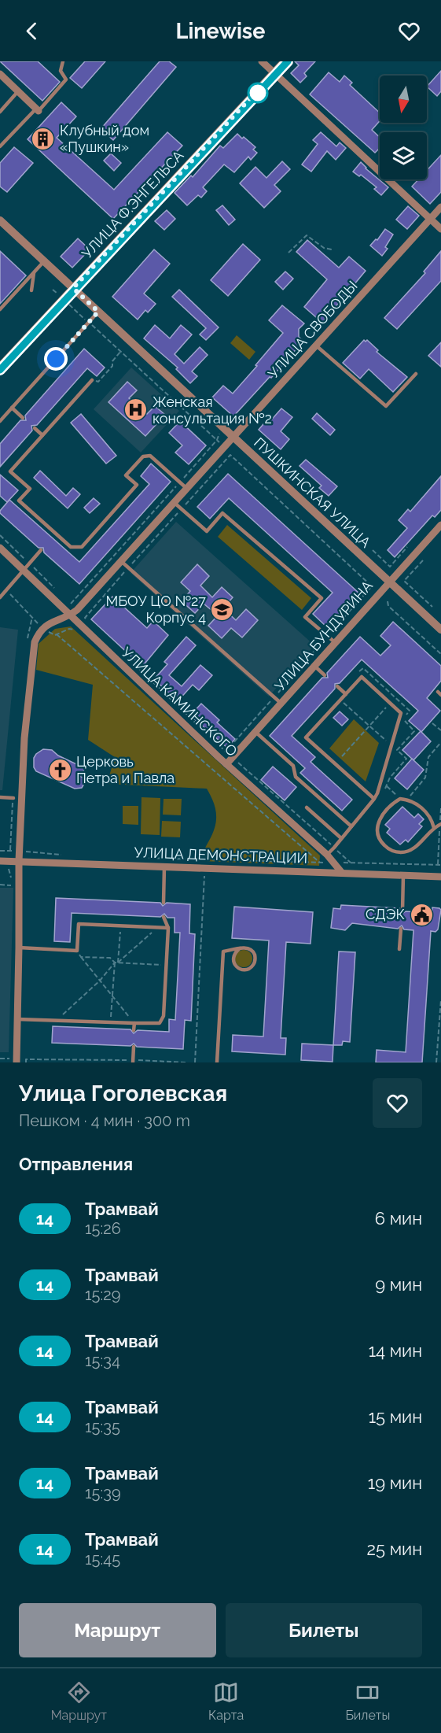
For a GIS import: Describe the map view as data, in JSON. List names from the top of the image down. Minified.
{"streets":{"street":["УЛИЦА Ф.ЭНГЕЛЬСА","УЛИЦА СВОБОДЫ","ПУШКИНСКАЯ УЛИЦА","УЛИЦА БУНДУРИНА","УЛИЦА КАМИНСКОГО","УЛИЦА ДЕМОНСТРАЦИИ"]},"crossings":[["УЛИЦА Ф.ЭНГЕЛЬСА","ПУШКИНСКАЯ УЛИЦА"],["УЛИЦА СВОБОДЫ","ПУШКИНСКАЯ УЛИЦА"],["УЛИЦА СВОБОДЫ","УЛИЦА КАМИНСКОГО"],["ПУШКИНСКАЯ УЛИЦА","УЛИЦА БУНДУРИНА"],["УЛИЦА БУНДУРИНА","УЛИЦА КАМИНСКОГО"],["УЛИЦА КАМИНСКОГО","УЛИЦА ДЕМОНСТРАЦИИ"]],"places":{"building":["Клубный дом «Пушкин»"],"hospital":["Женская консультация №2"],"school or university":["МБОУ ЦО №27 Корпус 4"],"church":["Церковь Петра и Павла"],"public building":["СДЭК"]},"lines":["tram line 14"],"north":"bottom","page":{"header":"Linewise","heading":[["Улица Гоголевская","Пешком · 4 мин · 300 m"],"Отправления"],"list":[{"mark":"14","name":"Трамвай","note":"15:26","value":"6 мин"},{"mark":"14","name":"Трамвай","note":"15:29","value":"9 мин"},{"mark":"14","name":"Трамвай","note":"15:34","value":"14 мин"},{"mark":"14","name":"Трамвай","note":"15:35","value":"15 мин"},{"mark":"14","name":"Трамвай","note":"15:39","value":"19 мин"},{"mark":"14","name":"Трамвай","note":"15:45","value":"25 мин"}],"buttons":["Маршрут","Билеты"],"tabs":["Маршрут","Карта","Билеты"]}}
